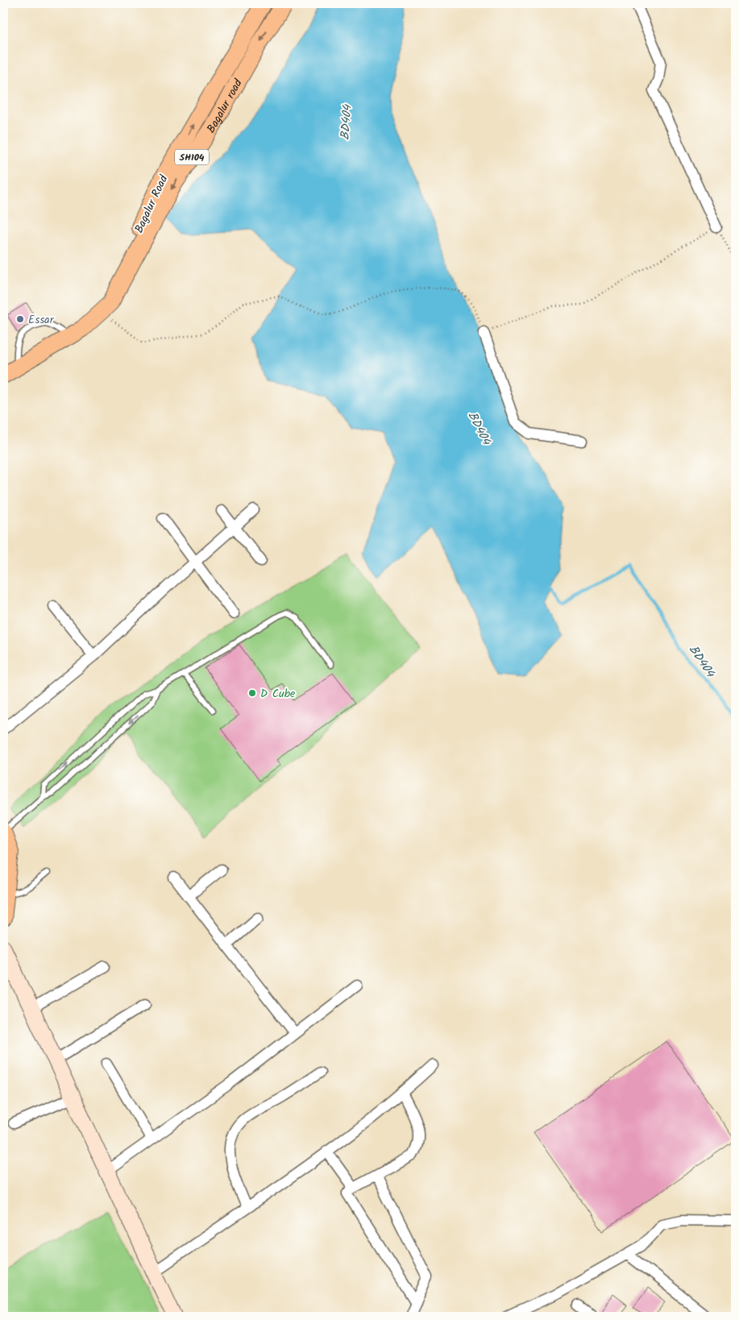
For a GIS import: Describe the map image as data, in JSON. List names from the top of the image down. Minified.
{"streets":{"main road":["Bagalur road","SH104","Bagalur Road"]},"crossings":[["Bagalur road","Bagalur Road"]],"one_way":["Bagalur road","Bagalur Road"],"water":["BD404"],"places":["Essar","D Cube"]}
